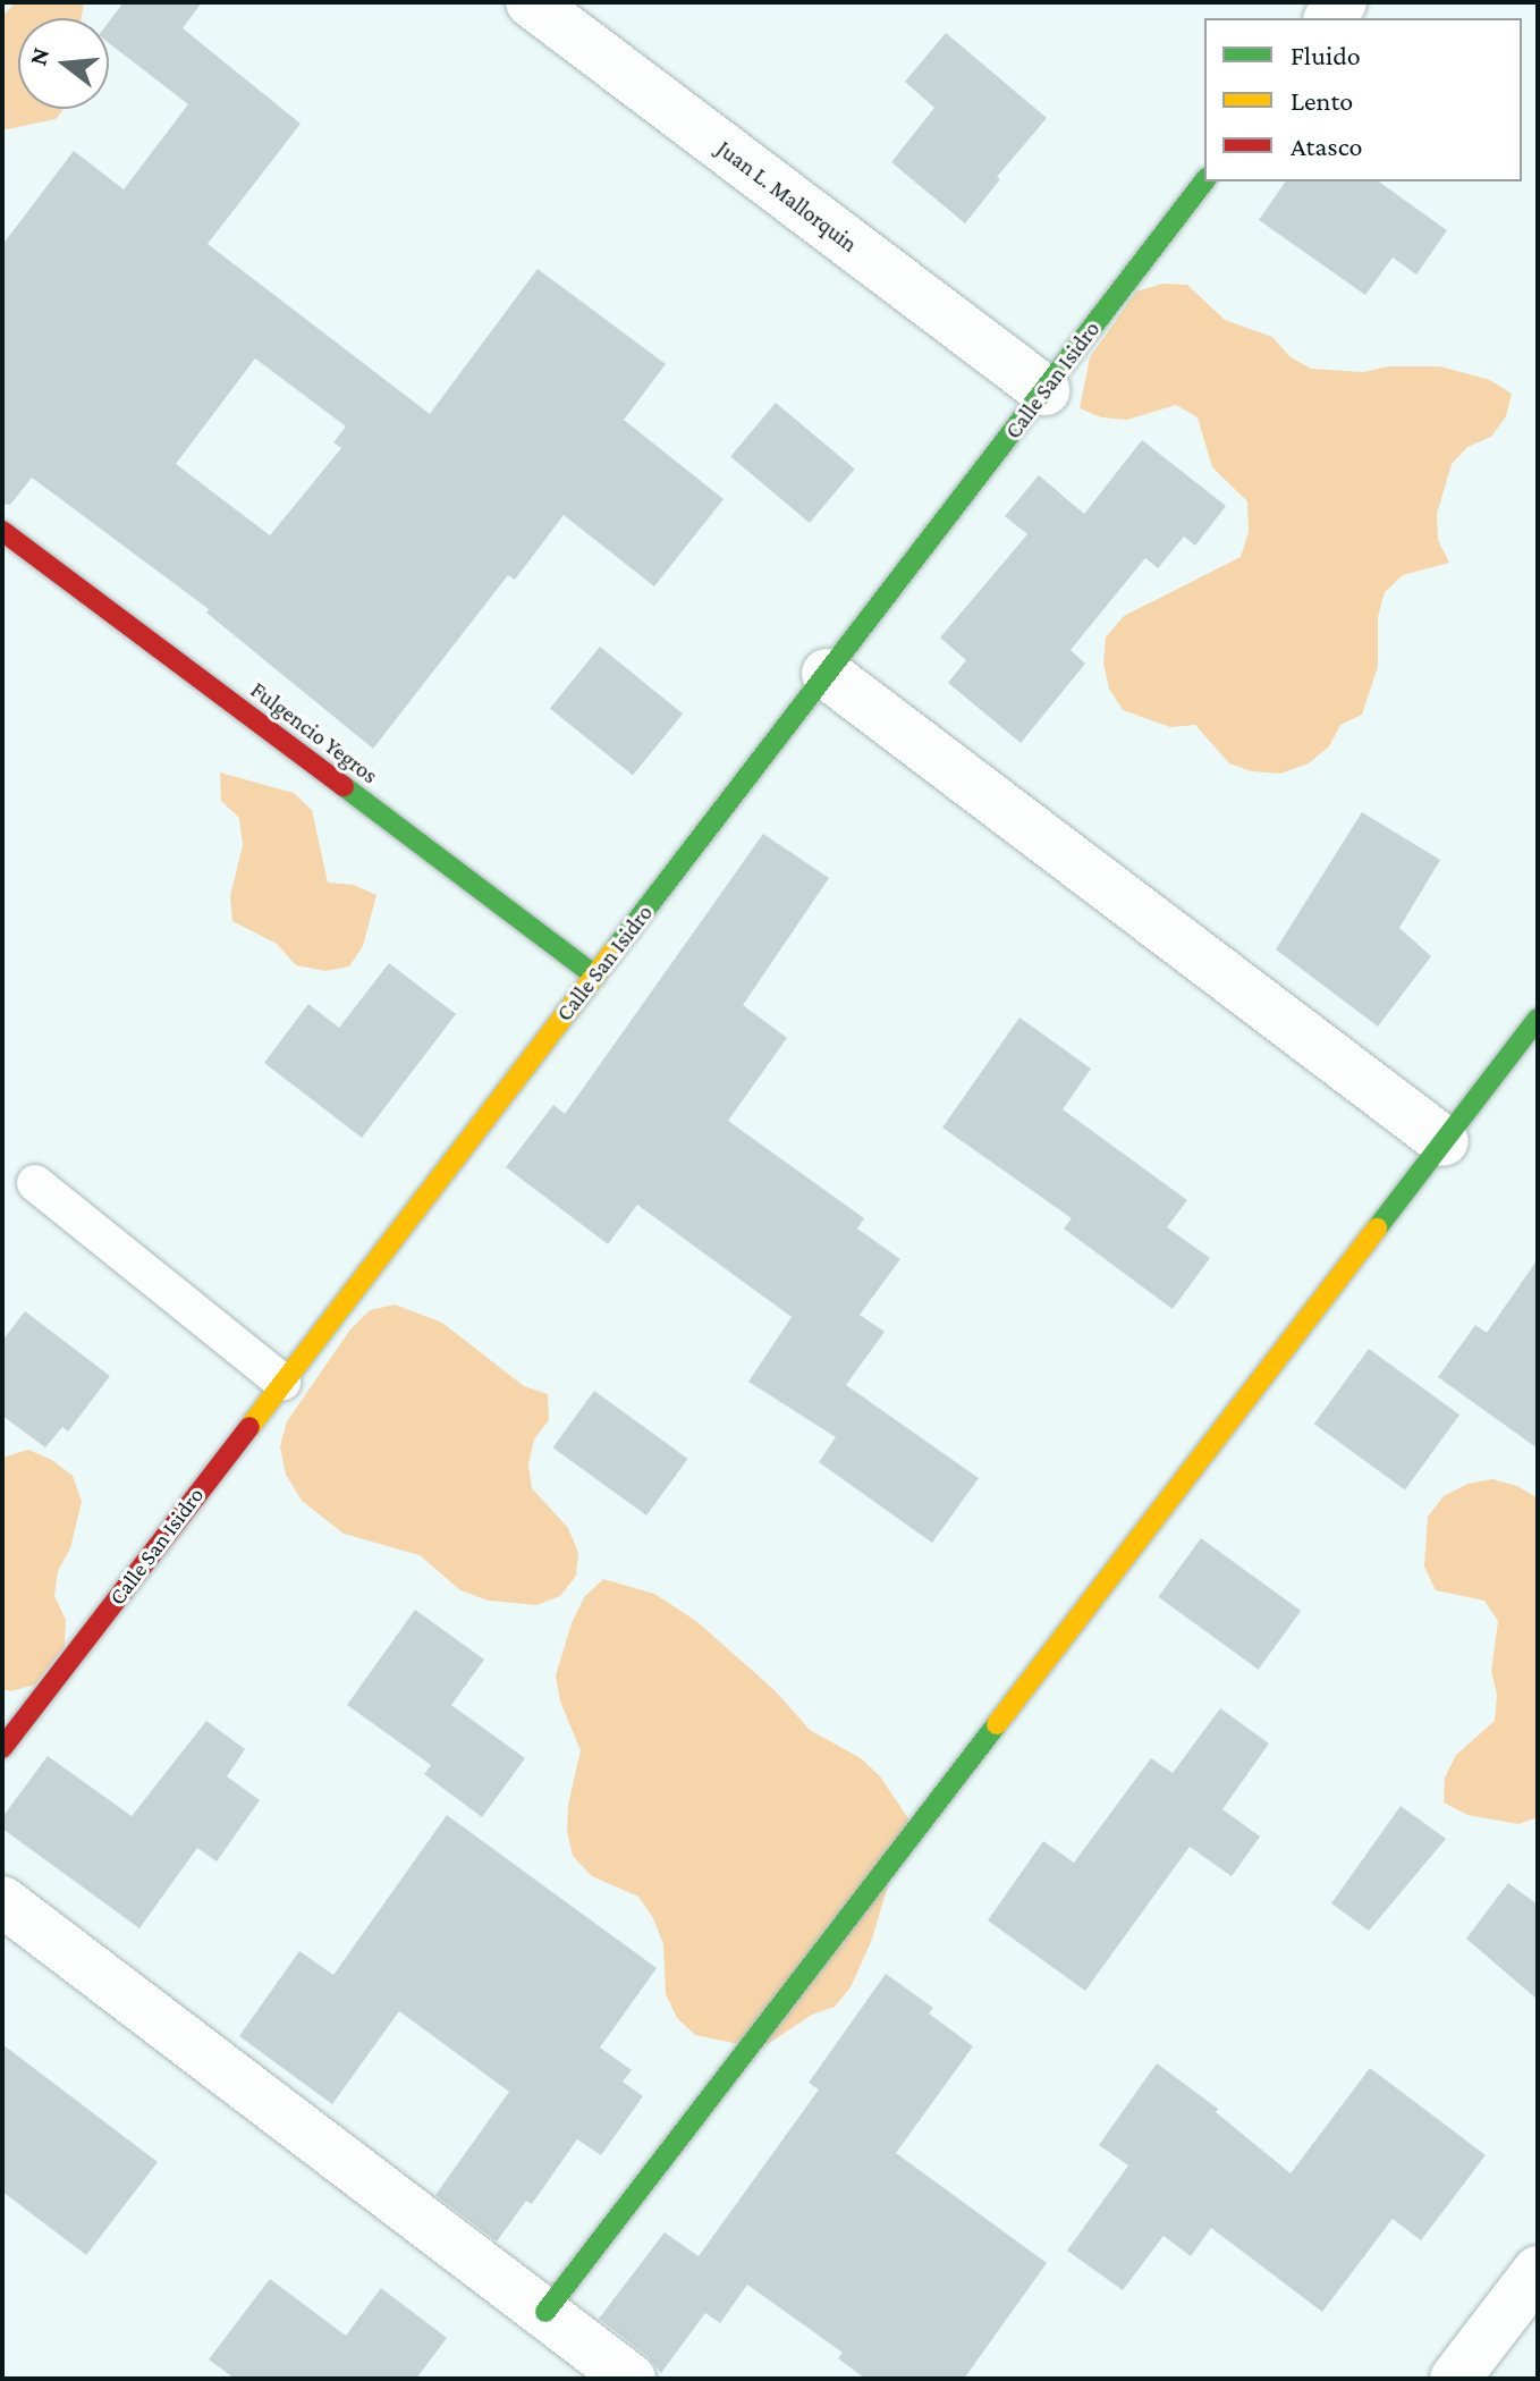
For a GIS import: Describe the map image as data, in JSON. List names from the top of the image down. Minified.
{"streets":{"street":["Juan L. Mallorquin","Calle San Isidro","Fulgencio Yegros"]},"crossings":[["Juan L. Mallorquin","Calle San Isidro"],["Calle San Isidro","Fulgencio Yegros"]],"legend":["Fluido","Lento","Atasco"],"north":"left"}
